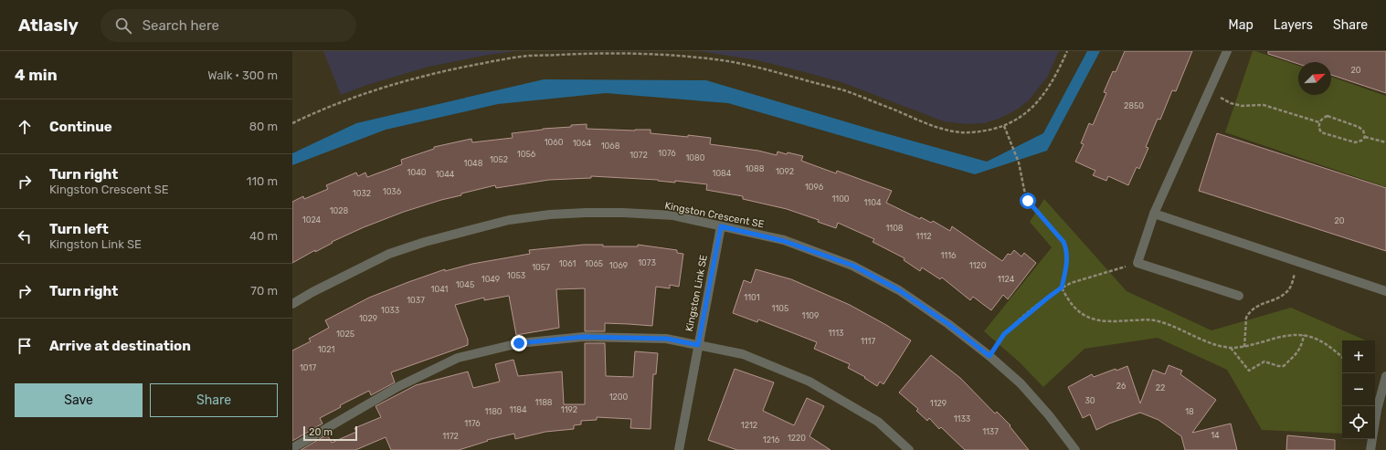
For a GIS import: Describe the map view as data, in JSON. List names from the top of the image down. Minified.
{"streets":{"street":["Kingston Crescent SE","Kingston Link SE"]},"crossings":[["Kingston Crescent SE","Kingston Link SE"]],"house_numbers":["20","2850","1060","1064","1068","1076","1056","1072","1080","1052","1048","1088","1092","1040","1084","1044","1096","1036","1032","1100","1104","1028","1024","20","1108","1112","1116","1073","1061","1065","1069","1120","1057","1053","1049","1124","1045","1041","1101","1037","1105","1033","1109","1029","1113","1025","1117","1021","1017","26","22","1200","30","1188","1129","1184","1192","1180","18","1133","1176","1212","1137","14","1172","1220","1216"],"scale_bar":"20 m","north":"top right","page":{"header":"Atlasly","search":"Search here","nav":["Map","Layers","Share"],"heading":["4 min","Walk · 300 m"],"list":[["Continue","80 m"],["Turn right","Kingston Crescent SE","110 m"],["Turn left","Kingston Link SE","40 m"],["Turn right","70 m"],"Arrive at destination"],"map_buttons":["+","−"],"buttons":["Save","Share"],"scale":"20 m"}}
